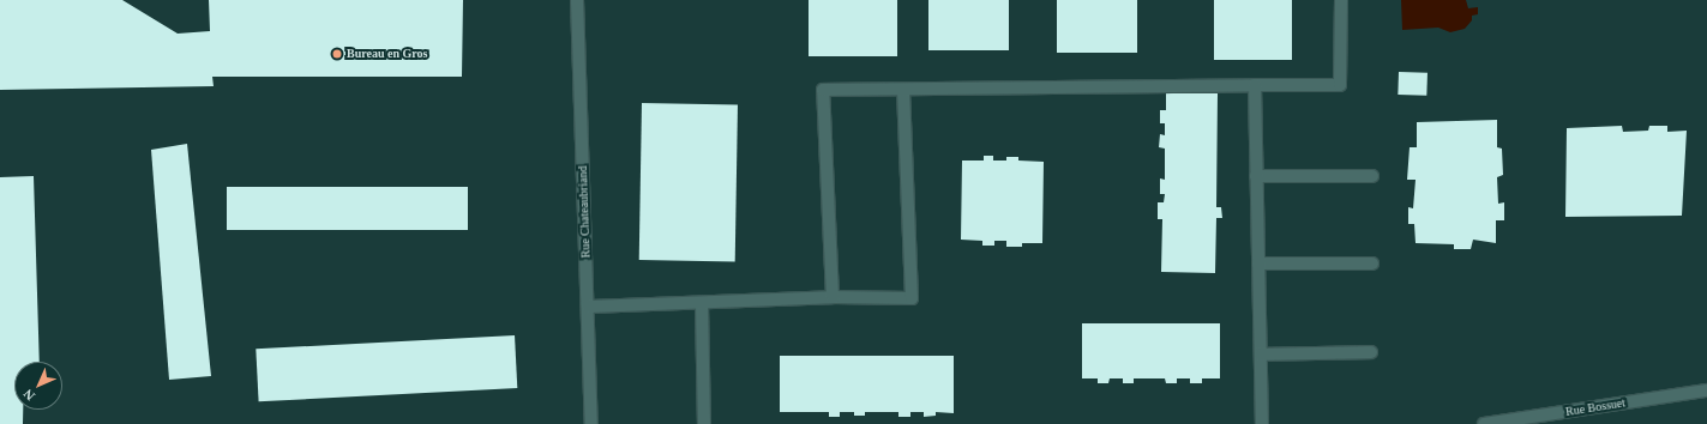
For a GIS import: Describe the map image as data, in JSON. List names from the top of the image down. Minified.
{"streets":{"street":["Rue Chateaubriand","Rue Bossuet"]},"places":["Bureau en Gros"],"north":"bottom left"}
